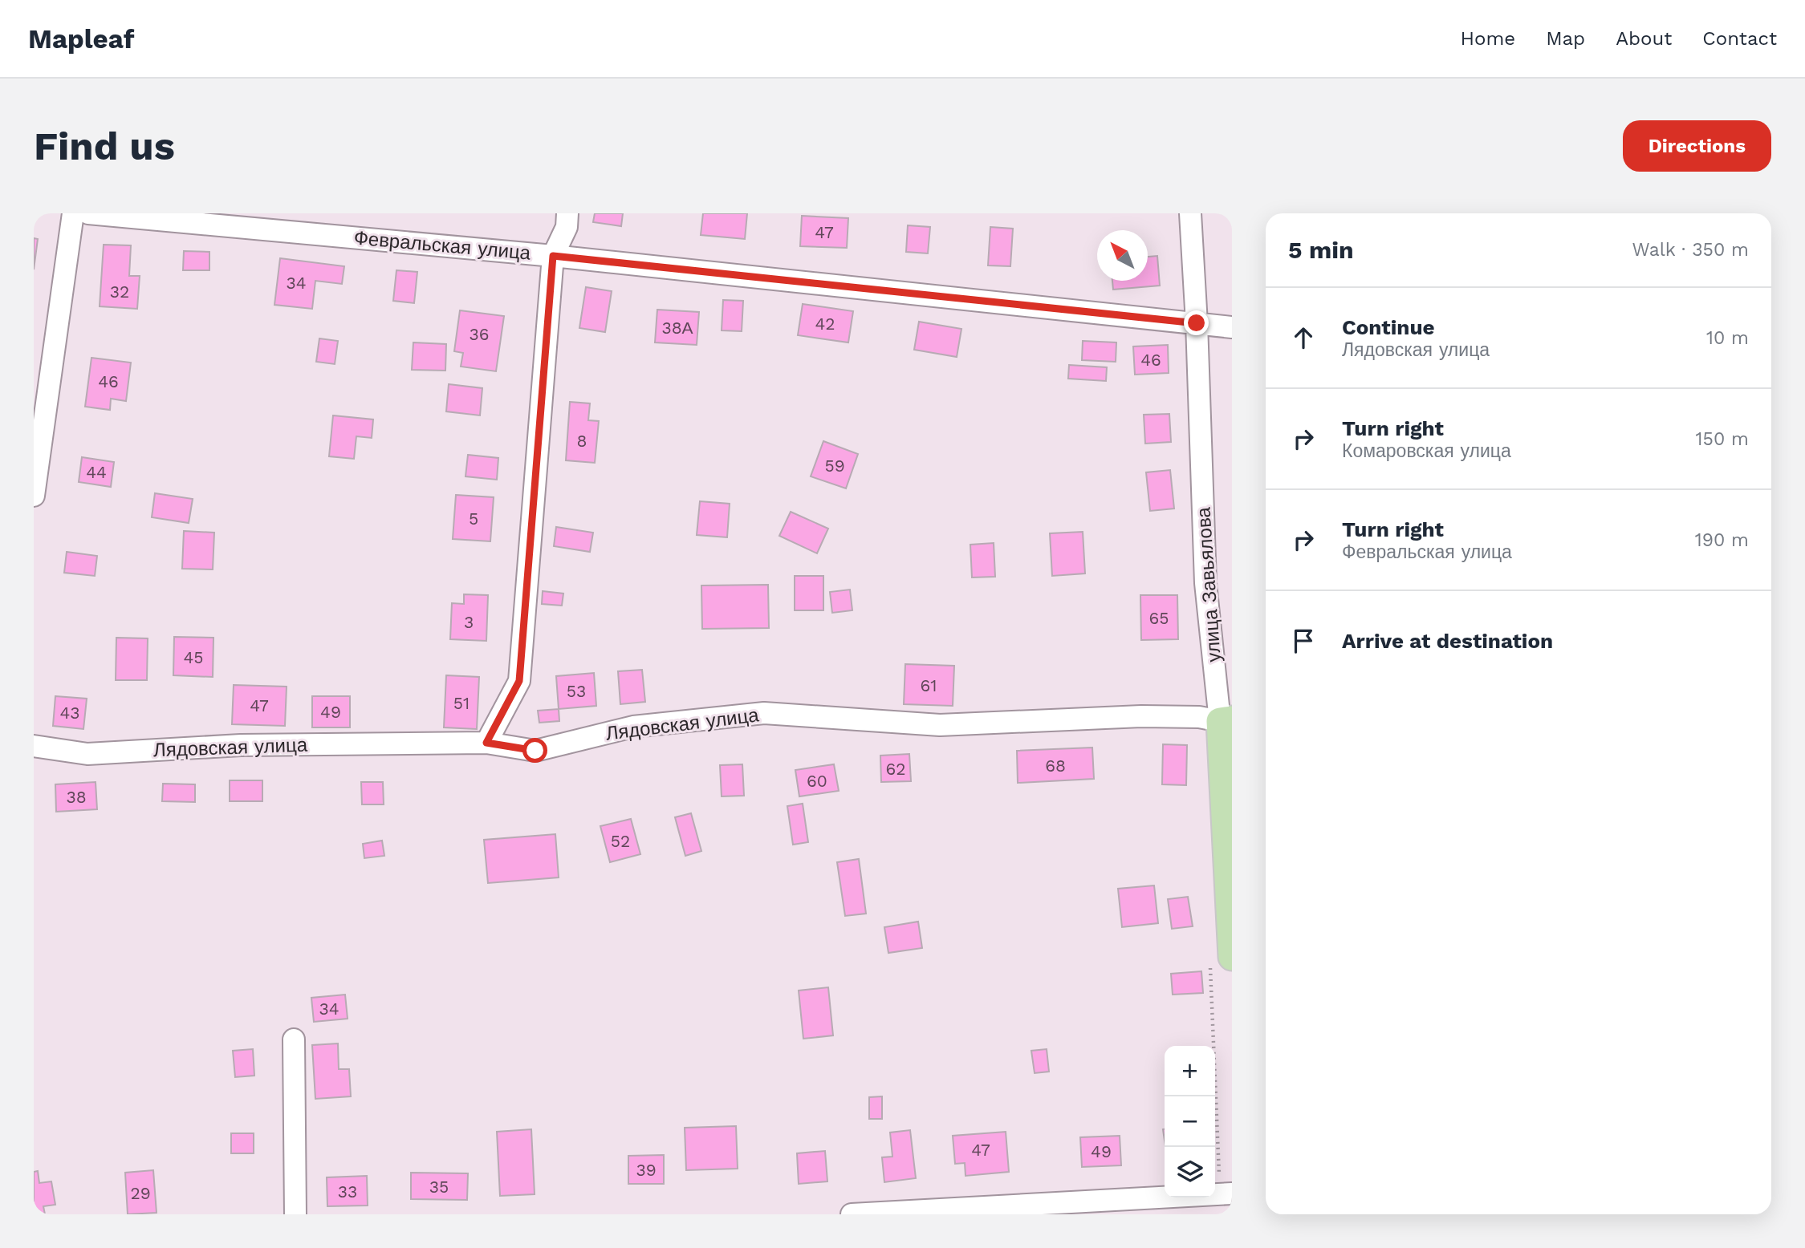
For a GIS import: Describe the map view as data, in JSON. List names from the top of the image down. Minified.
{"streets":{"main road":["улица Завьялова"],"street":["Февральская улица","Лядовская улица"]},"crossings":[["Февральская улица","улица Завьялова"],["улица Завьялова","Лядовская улица"]],"house_numbers":["47","34","32","42","38А","36","46","46","8","59","44","5","65","3","45","61","53","51","47","49","43","68","62","60","38","52","34","47","49","39","35","33","29"],"north":"top left","page":{"header":"Mapleaf","nav":["Home","Map","About","Contact"],"buttons":"Directions","title":"Find us","heading":["5 min","Walk · 350 m"],"list":[["Continue","Лядовская улица","10 m"],["Turn right","Комаровская улица","150 m"],["Turn right","Февральская улица","190 m"],"Arrive at destination"],"map_buttons":["+","−"]}}
